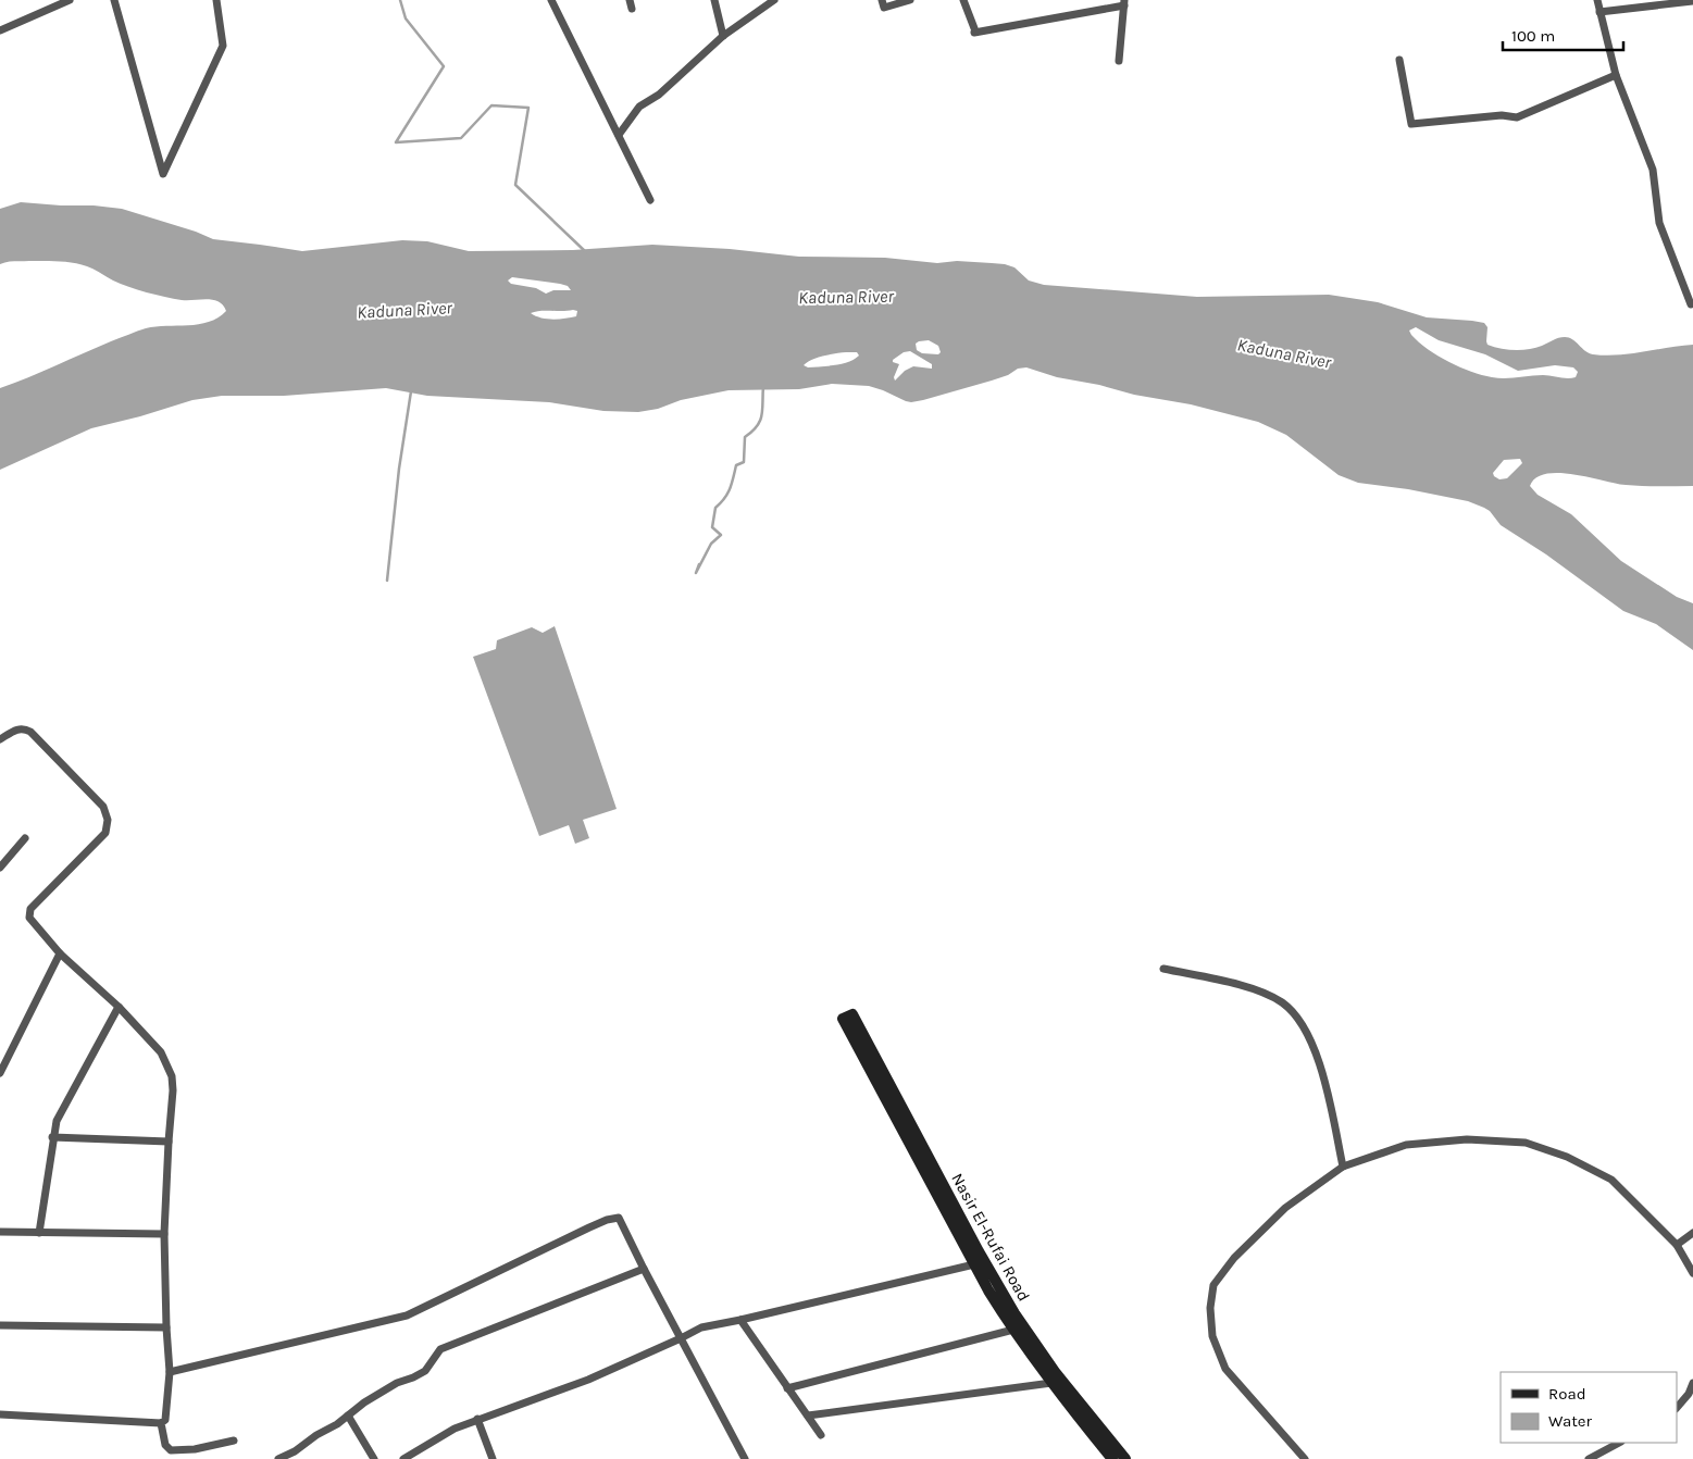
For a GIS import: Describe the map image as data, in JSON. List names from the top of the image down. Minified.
{"streets":{"main road":["Nasir El-Rufai Road"]},"water":["Kaduna River"],"legend":["Road","Water"],"scale_bar":"100 m"}
